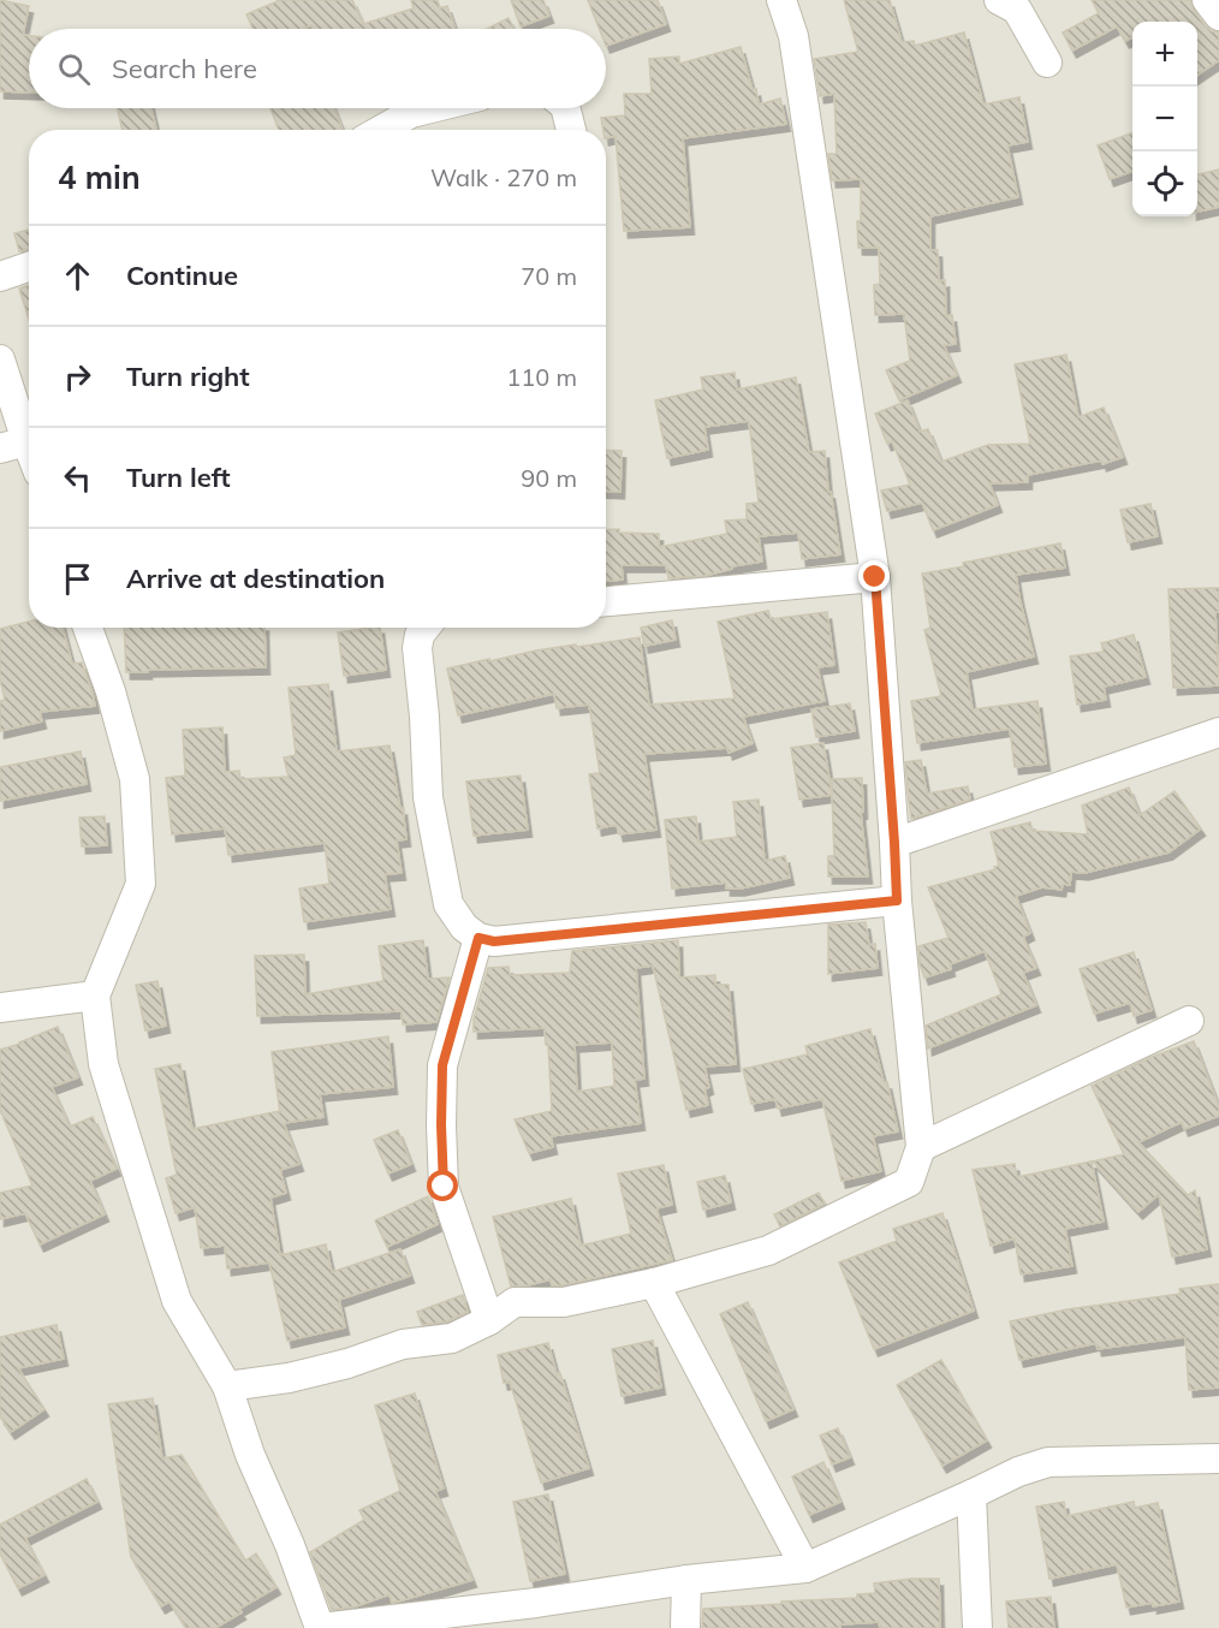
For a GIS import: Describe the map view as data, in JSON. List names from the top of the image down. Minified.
{"page":{"map_buttons":["+","−"],"search":"Search here","heading":["4 min","Walk · 270 m"],"list":[["Continue","70 m"],["Turn right","110 m"],["Turn left","90 m"],"Arrive at destination"]}}
